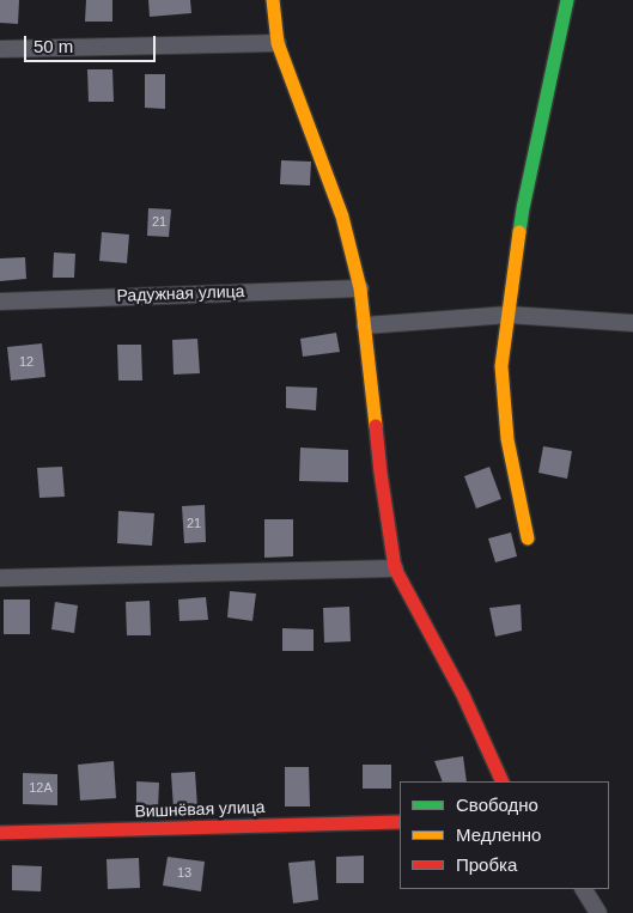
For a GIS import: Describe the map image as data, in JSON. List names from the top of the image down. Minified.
{"streets":{"street":["Радужная улица","Вишнёвая улица"]},"house_numbers":["21","12","21","12А","13"],"legend":["Свободно","Медленно","Пробка"],"scale_bar":"50 m"}
